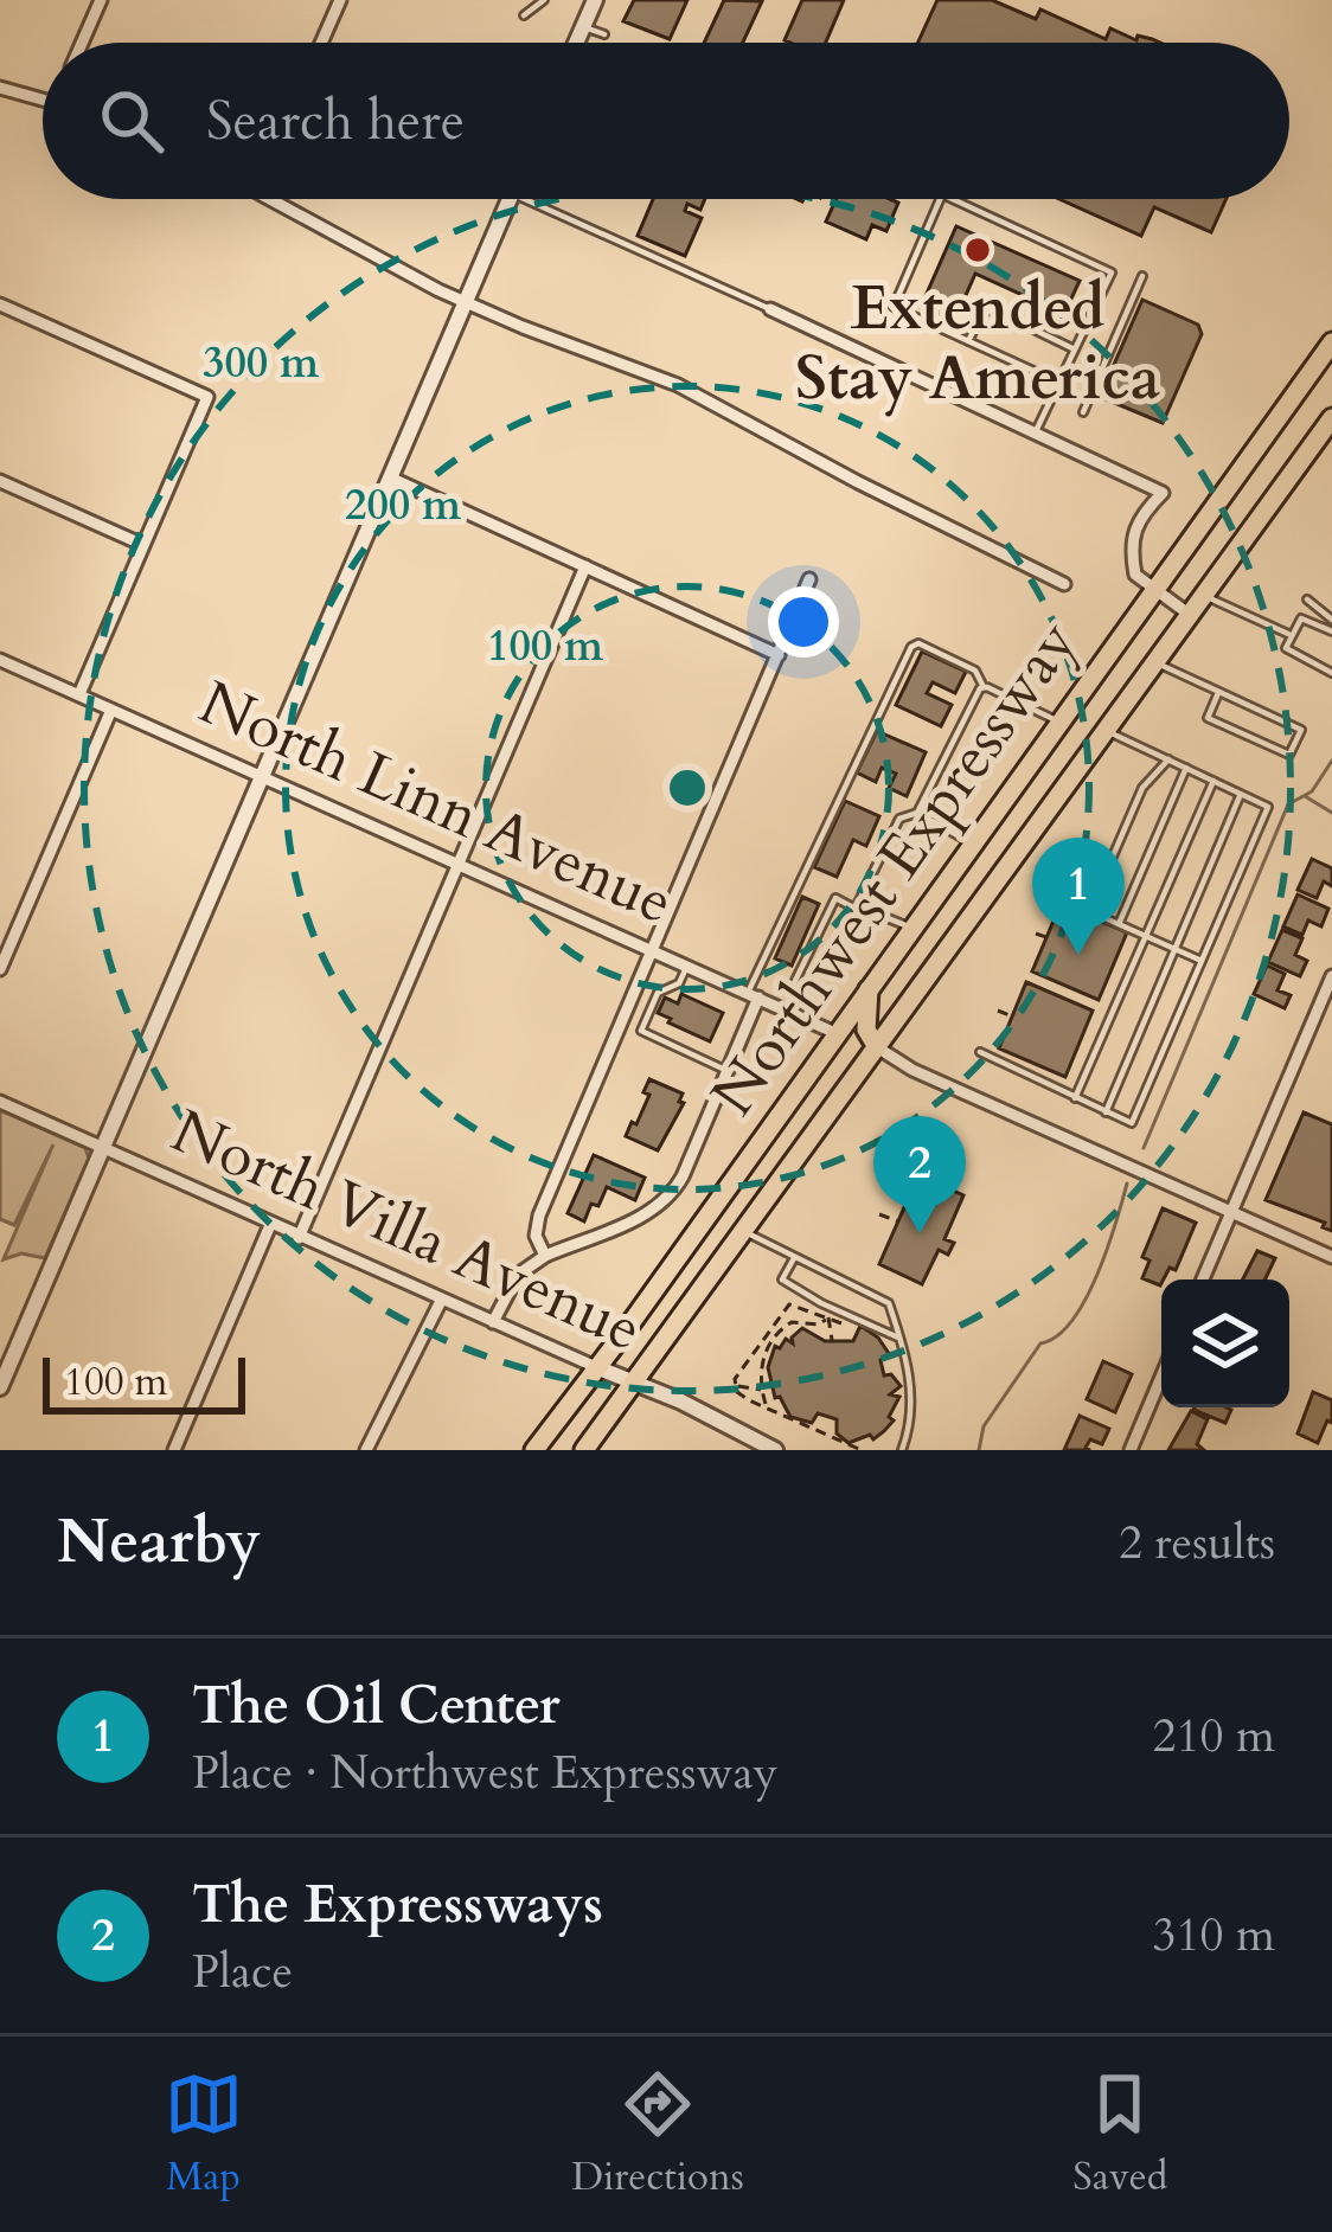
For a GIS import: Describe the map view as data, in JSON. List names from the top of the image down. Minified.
{"streets":{"highway":["Northwest Expressway"],"street":["North Linn Avenue","North Villa Avenue"]},"crossings":[["North Linn Avenue","Northwest Expressway"],["Northwest Expressway","North Villa Avenue"]],"places":["Extended Stay America"],"scale_bar":"100 m","page":{"search":"Search here","pins":["1","2"],"scale":"100 m","heading":["Nearby","2 results"],"list":[{"mark":"1","name":"The Oil Center","note":"Place · Northwest Expressway","value":"210 m"},{"mark":"2","name":"The Expressways","note":"Place","value":"310 m"}],"nav":["Map","Directions","Saved"]},"rings":["300 m","200 m","100 m"]}
